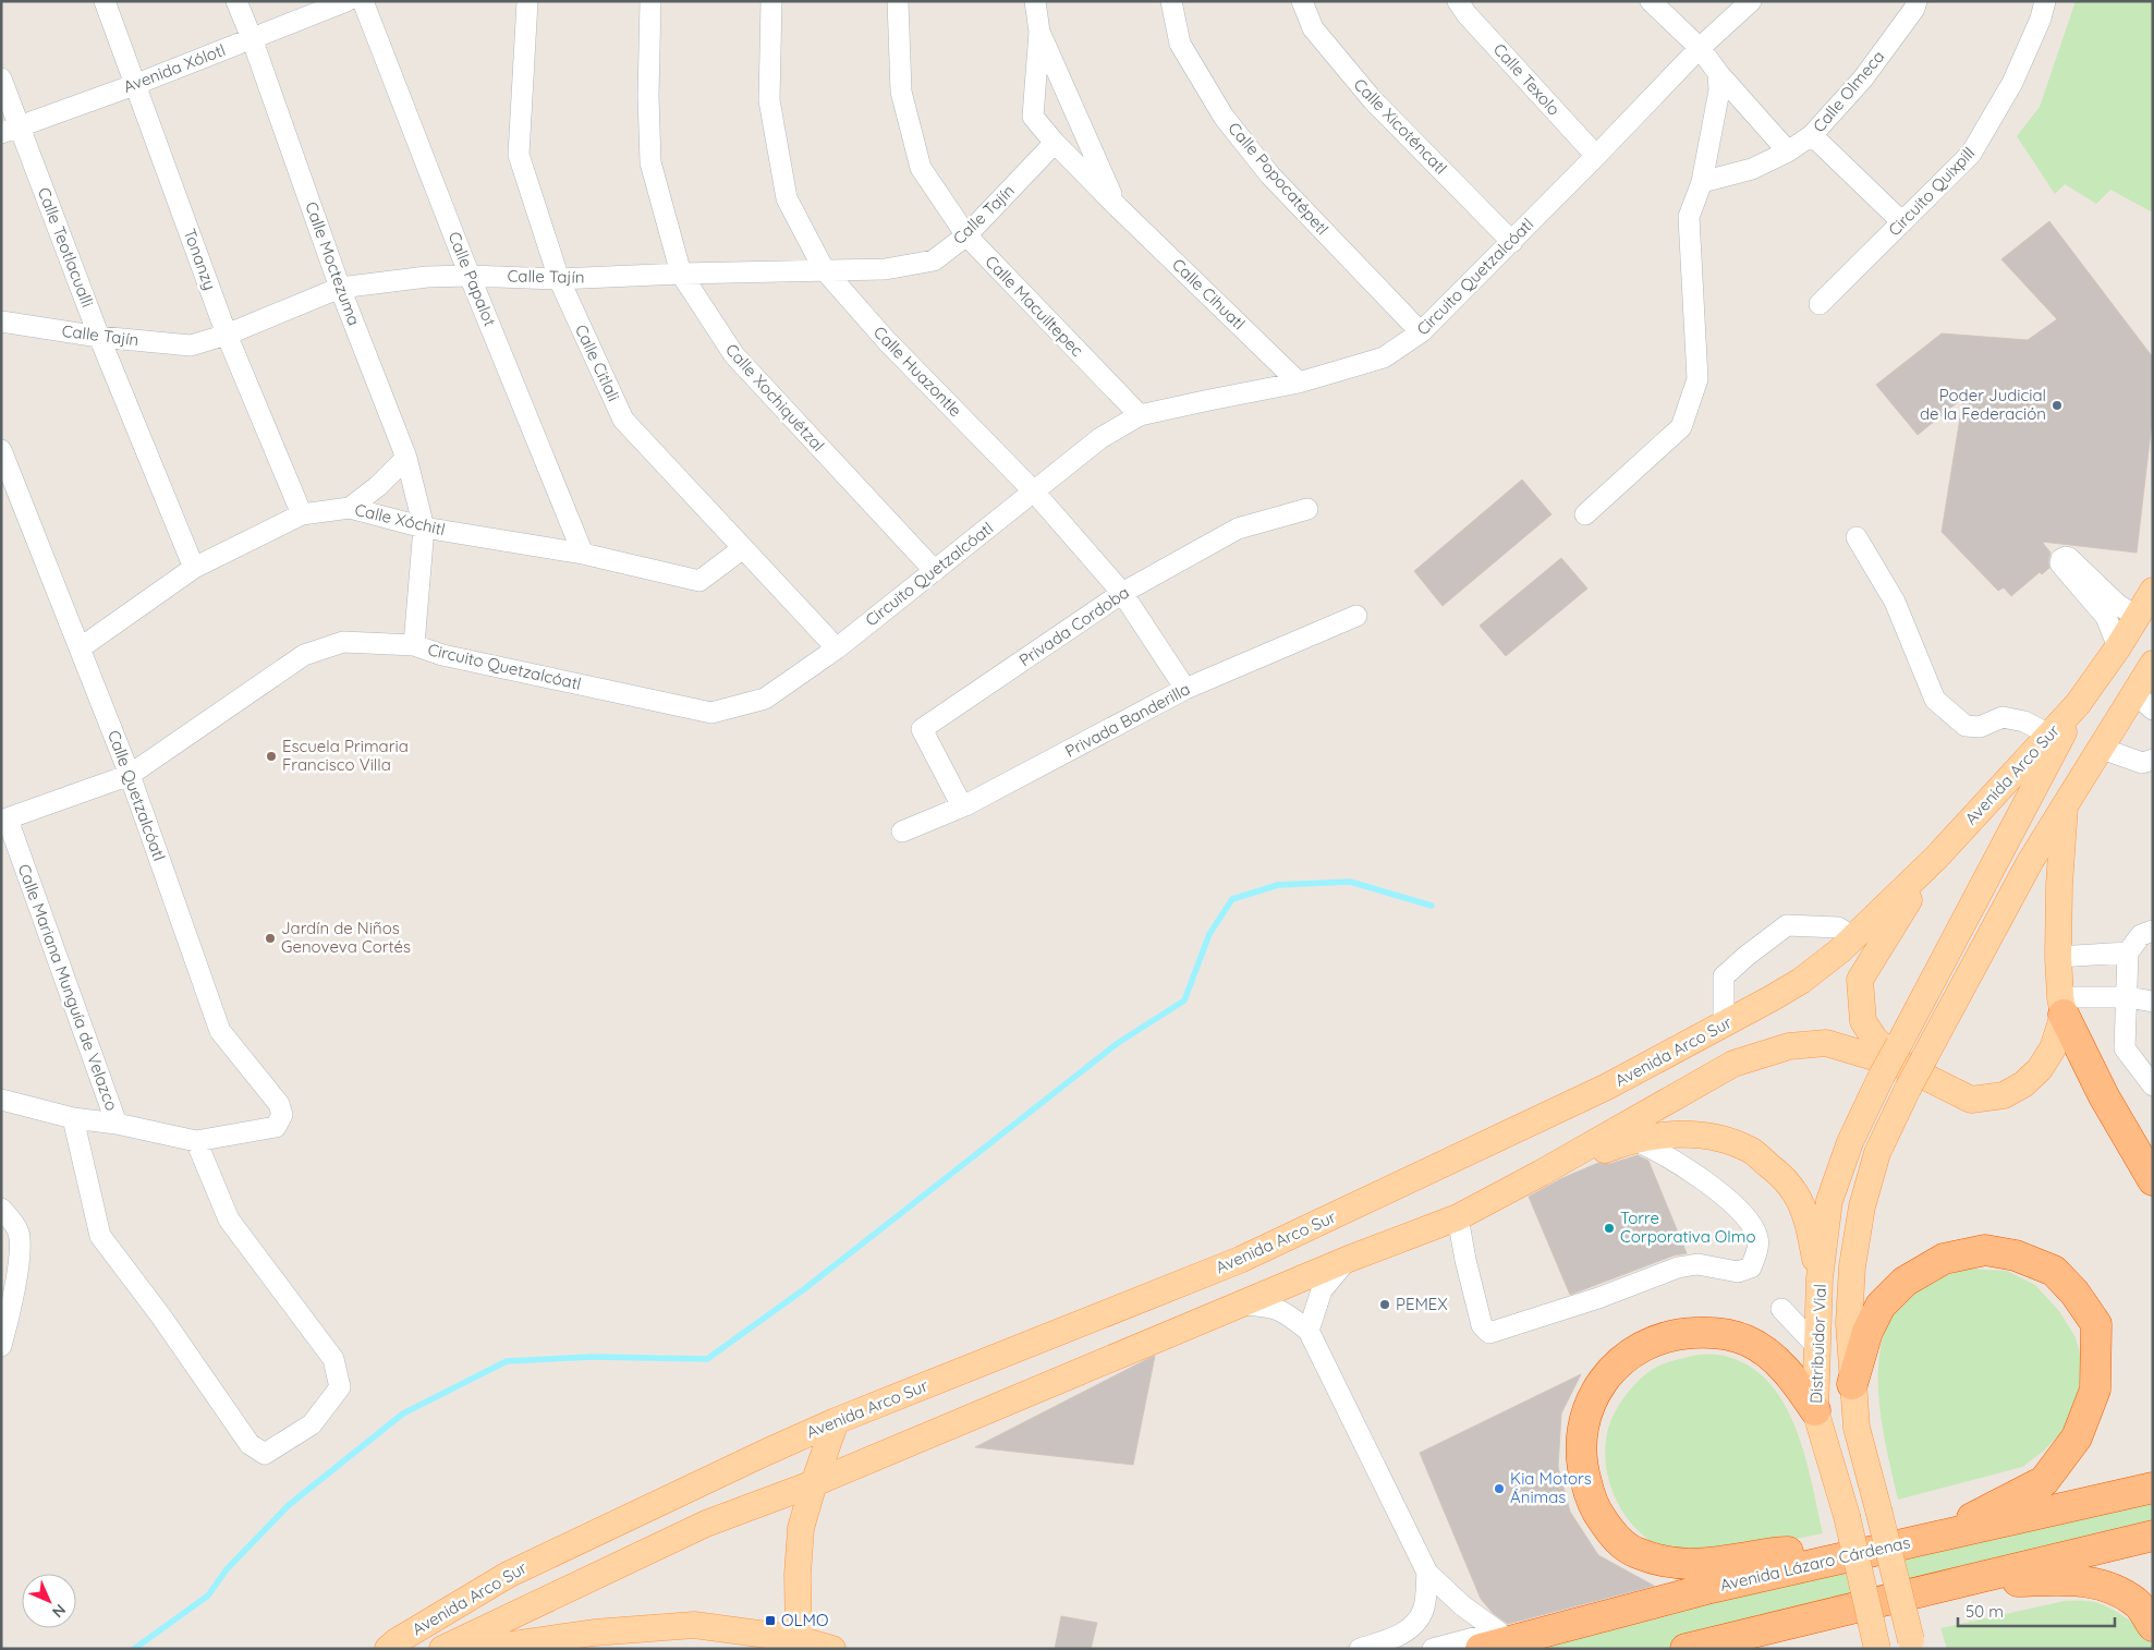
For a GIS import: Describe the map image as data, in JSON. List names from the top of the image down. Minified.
{"streets":{"highway":["Avenida Lázaro Cárdenas"],"main road":["Avenida Arco Sur","Distribuidor Vial"],"street":["Avenida Xólotl","Calle Texolo","Calle Olmeca","Calle Xicoténcatl","Calle Popocatépetl","Circuito Quixpill","Calle Tajín","Calle Teotlacualli","Tonanzy","Calle Moctezuma","Circuito Quetzalcóatl","Calle Papalot","Calle Cihuatl","Calle Macuiltepec","Calle Citlali","Calle Huazontle","Calle Xochiquétzal","Calle Xóchitl","Privada Cordoba","Privada Banderilla","Calle Quetzalcóatl","Calle Mariana Munguía de Velazco"]},"crossings":[["Avenida Xólotl","Calle Teotlacualli"],["Avenida Xólotl","Tonanzy"],["Avenida Xólotl","Calle Moctezuma"],["Calle Texolo","Circuito Quetzalcóatl"],["Calle Xicoténcatl","Circuito Quetzalcóatl"],["Calle Popocatépetl","Circuito Quetzalcóatl"],["Calle Tajín","Calle Teotlacualli"],["Calle Tajín","Tonanzy"],["Calle Tajín","Calle Moctezuma"],["Calle Tajín","Calle Papalot"],["Calle Tajín","Calle Cihuatl"],["Calle Tajín","Calle Macuiltepec"],["Calle Tajín","Calle Citlali"],["Calle Tajín","Calle Huazontle"],["Calle Tajín","Calle Xochiquétzal"],["Calle Teotlacualli","Calle Xóchitl"],["Tonanzy","Calle Xóchitl"],["Calle Moctezuma","Circuito Quetzalcóatl"],["Calle Moctezuma","Calle Xóchitl"],["Circuito Quetzalcóatl","Calle Cihuatl"],["Circuito Quetzalcóatl","Calle Macuiltepec"],["Circuito Quetzalcóatl","Calle Citlali"],["Circuito Quetzalcóatl","Calle Huazontle"],["Circuito Quetzalcóatl","Calle Xochiquétzal"],["Circuito Quetzalcóatl","Calle Quetzalcóatl"],["Circuito Quetzalcóatl","Calle Mariana Munguía de Velazco"],["Calle Papalot","Calle Xóchitl"],["Calle Citlali","Calle Xóchitl"],["Calle Huazontle","Privada Cordoba"],["Calle Huazontle","Privada Banderilla"],["Calle Xóchitl","Calle Quetzalcóatl"],["Privada Cordoba","Privada Banderilla"],["Avenida Arco Sur","Distribuidor Vial"]],"places":{"other":["Poder Judicial de la Federación","Escuela Primaria Francisco Villa","Jardín de Niños Genoveva Cortés","Torre Corporativa Olmo","PEMEX","Kia Motors Ánimas"],"transit":["OLMO"]},"scale_bar":"50 m","north":"bottom right"}
